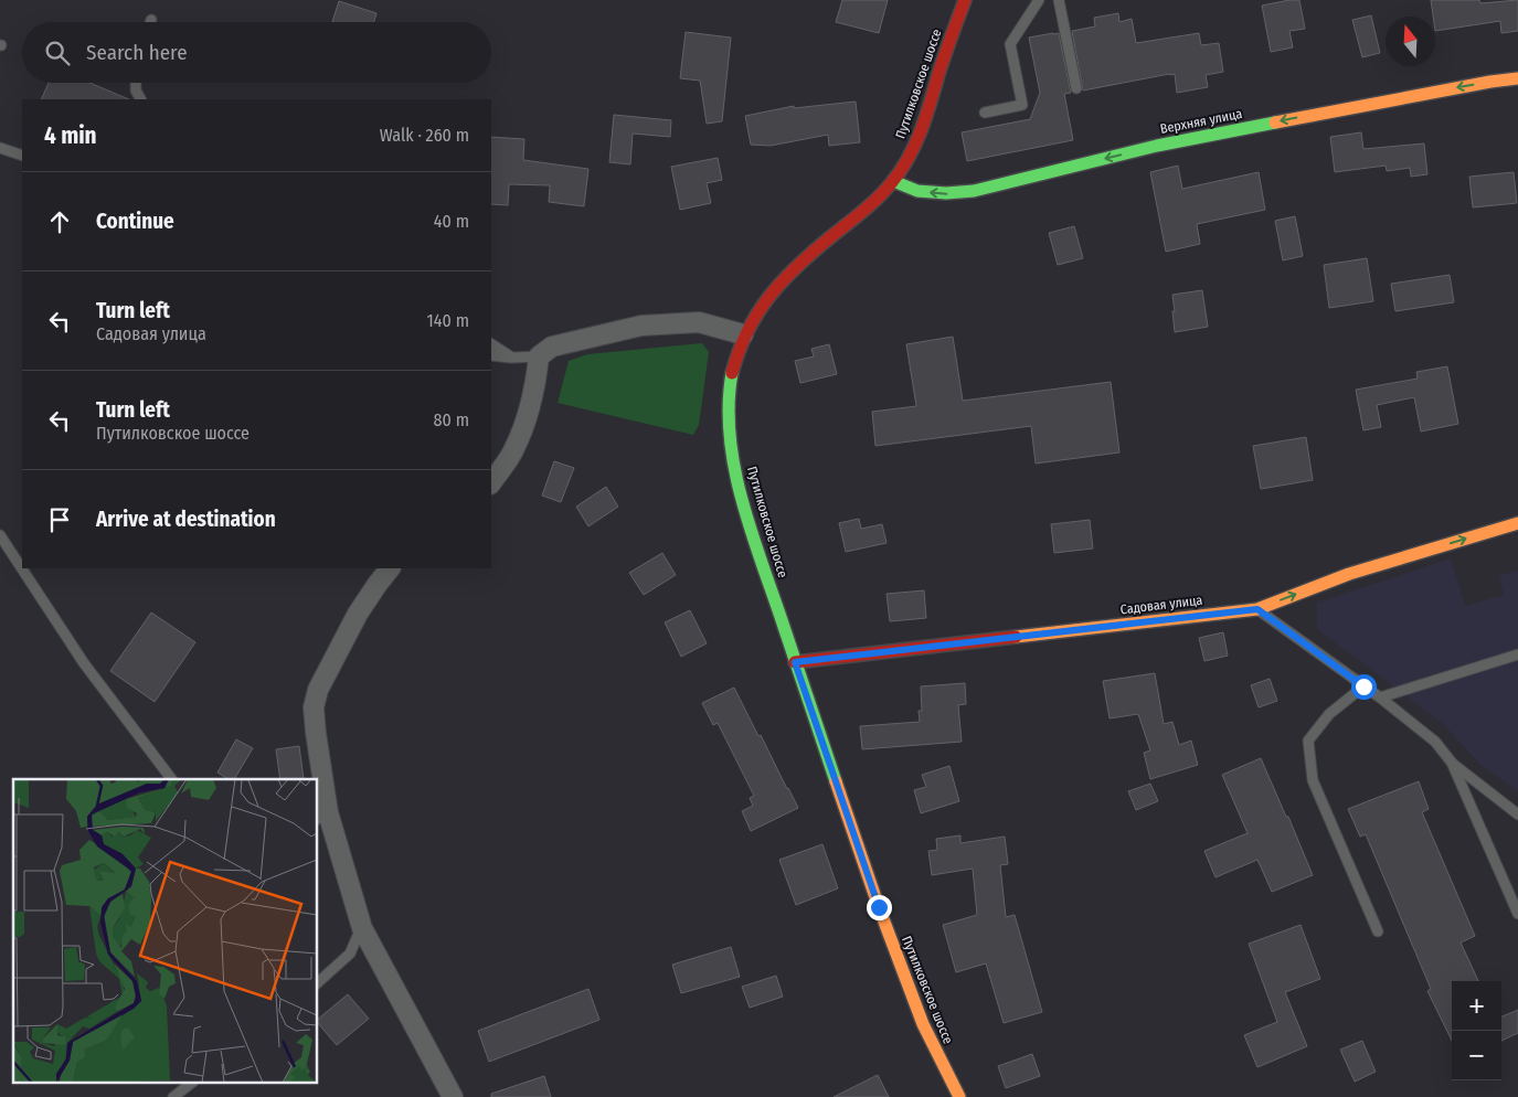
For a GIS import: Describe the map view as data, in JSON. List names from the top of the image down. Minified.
{"streets":{"street":["Путилковское шоссе","Верхняя улица","Садовая улица"]},"crossings":[["Путилковское шоссе","Верхняя улица"],["Путилковское шоссе","Садовая улица"]],"one_way":["Верхняя улица","Садовая улица"],"north":"top","page":{"search":"Search here","heading":["4 min","Walk · 260 m"],"list":[["Continue","40 m"],["Turn left","Садовая улица","140 m"],["Turn left","Путилковское шоссе","80 m"],"Arrive at destination"],"map_buttons":["+","−"]}}
